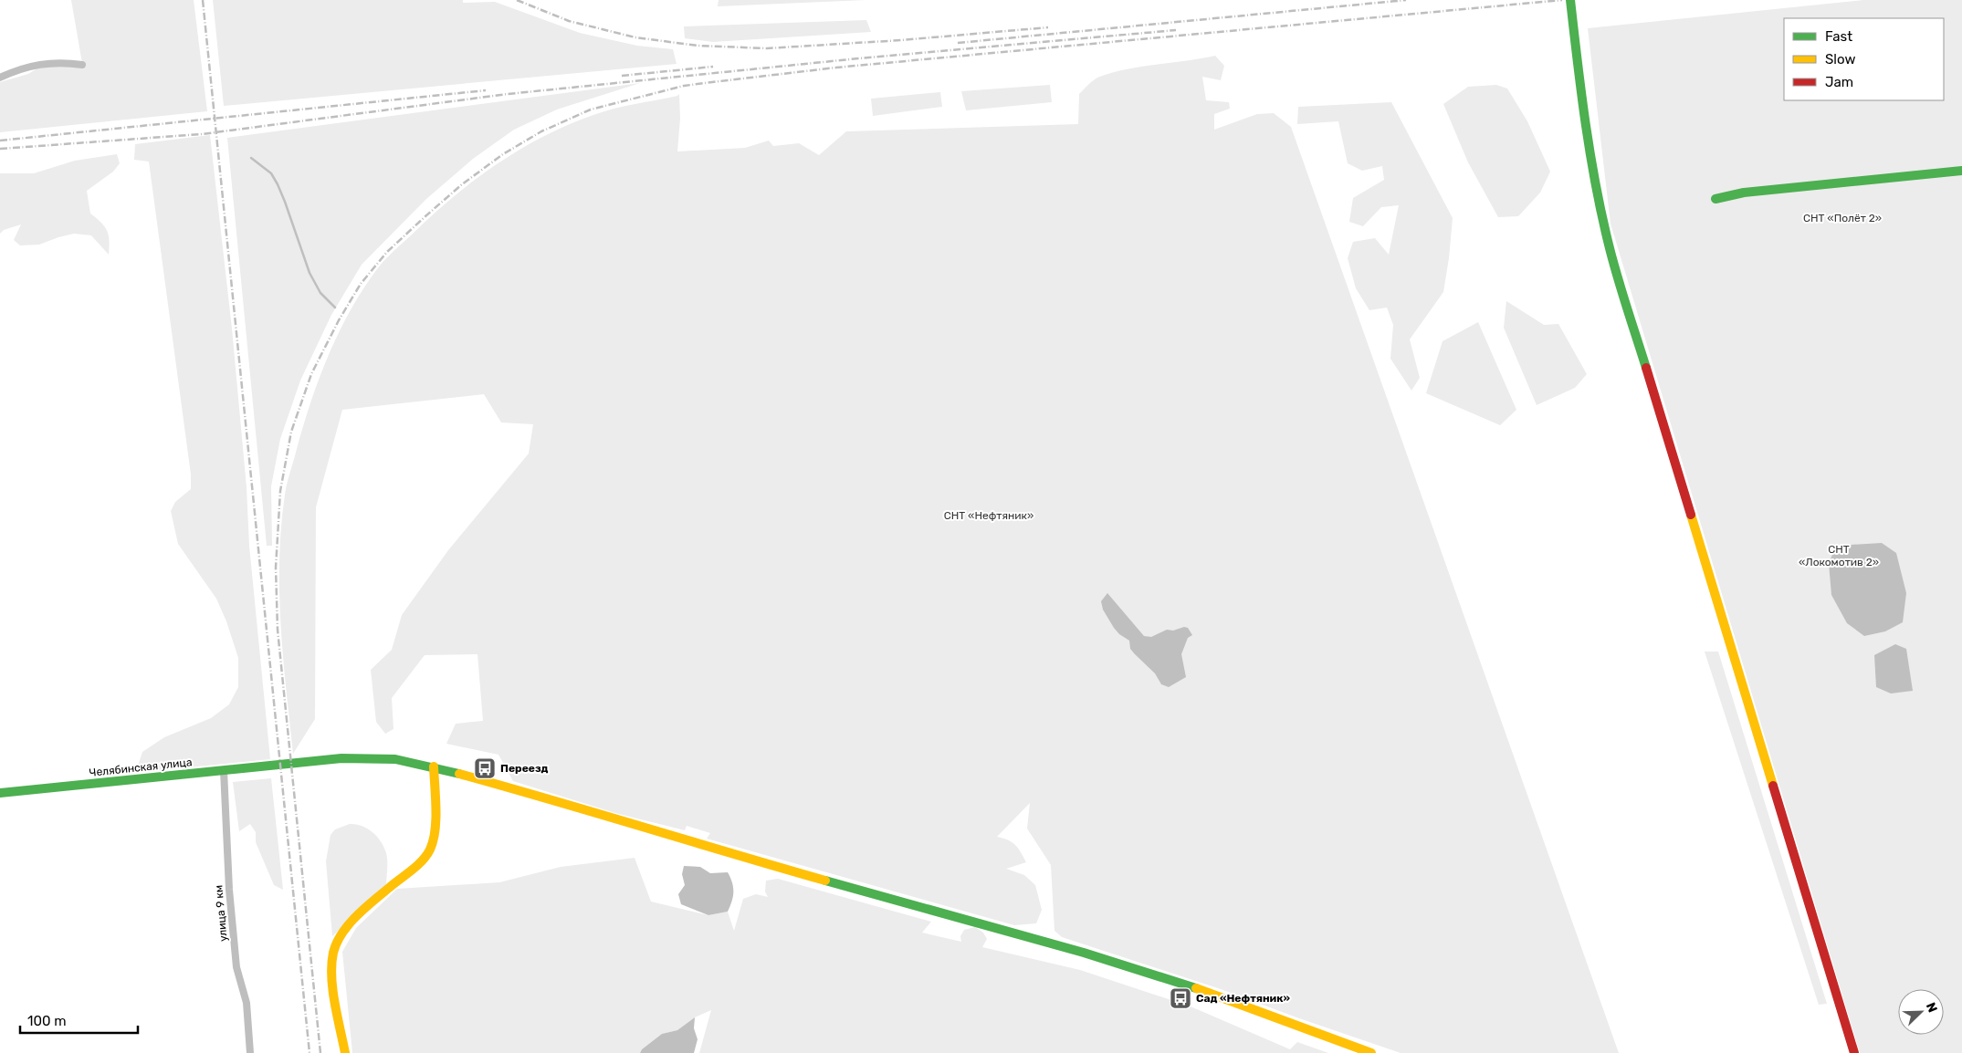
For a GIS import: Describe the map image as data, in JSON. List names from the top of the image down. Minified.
{"streets":{"street":["Челябинская улица","улица 9 км"]},"crossings":[["Челябинская улица","улица 9 км"]],"parks":["СНТ «Полёт 2»","СНТ «Нефтяник»","СНТ «Локомотив 2»"],"places":{"bus stop":["Переезд","Сад «Нефтяник»"]},"legend":["Fast","Slow","Jam"],"scale_bar":"100 m","north":"top right"}
